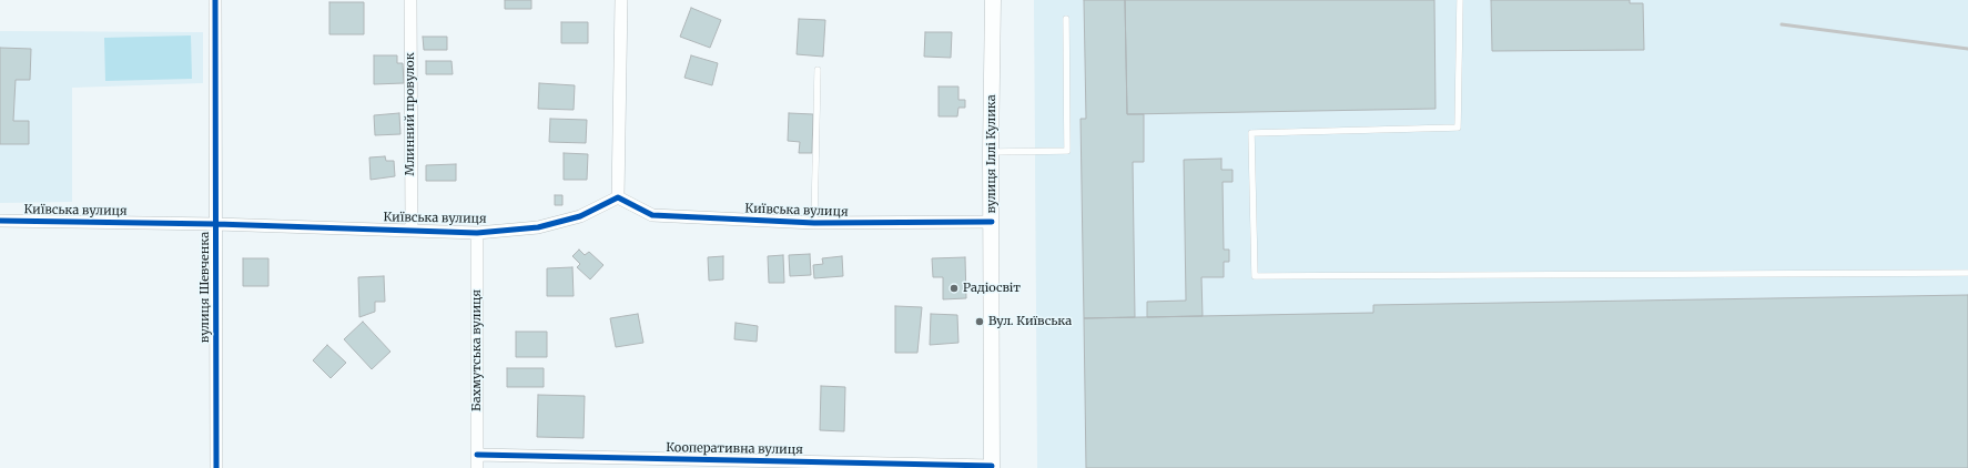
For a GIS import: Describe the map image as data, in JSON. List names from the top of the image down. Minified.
{"streets":{"street":["Млинний провулок","вулиця Іллі Кулика","Київська вулиця","вулиця Шевченка","Бахмутська вулиця","Кооперативна вулиця"]},"crossings":[["Млинний провулок","Київська вулиця"],["вулиця Іллі Кулика","Київська вулиця"],["вулиця Іллі Кулика","Кооперативна вулиця"],["Київська вулиця","вулиця Шевченка"],["Київська вулиця","Бахмутська вулиця"],["Бахмутська вулиця","Кооперативна вулиця"]],"places":["Радіосвіт","Вул. Київська"]}
